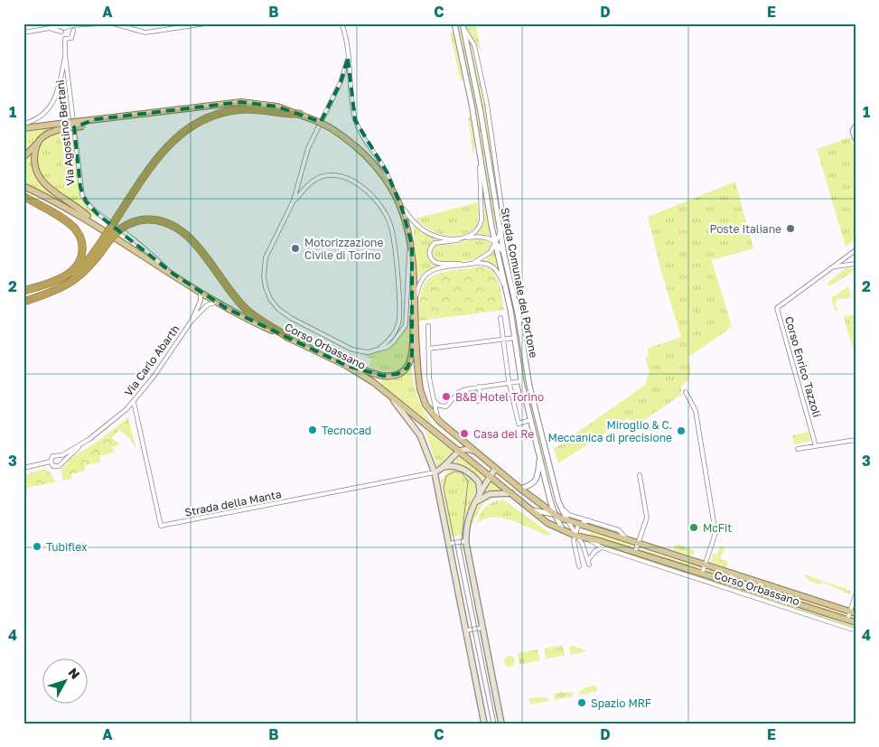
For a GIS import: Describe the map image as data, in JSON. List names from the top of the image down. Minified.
{"streets":{"main road":["Corso Orbassano"],"street":["Via Agostino Bertani","Strada Comunale del Portone","Via Carlo Abarth","Corso Enrico Tazzoli","Strada della Manta"]},"crossings":[["Via Agostino Bertani","Corso Orbassano"],["Strada Comunale del Portone","Corso Orbassano"],["Corso Orbassano","Via Carlo Abarth"],["Via Carlo Abarth","Strada della Manta"]],"places":["Poste Italiane","Motorizzazione Civile di Torino","B&B Hotel Torino","Tecnocad","Miroglio & C. Meccanica di precisione","Casa del Re","McFit","Tubiflex","Spazio MRF"],"north":"top right","grid":{"columns":["A","B","C","D","E"],"rows":["1","2","3","4"]}}
